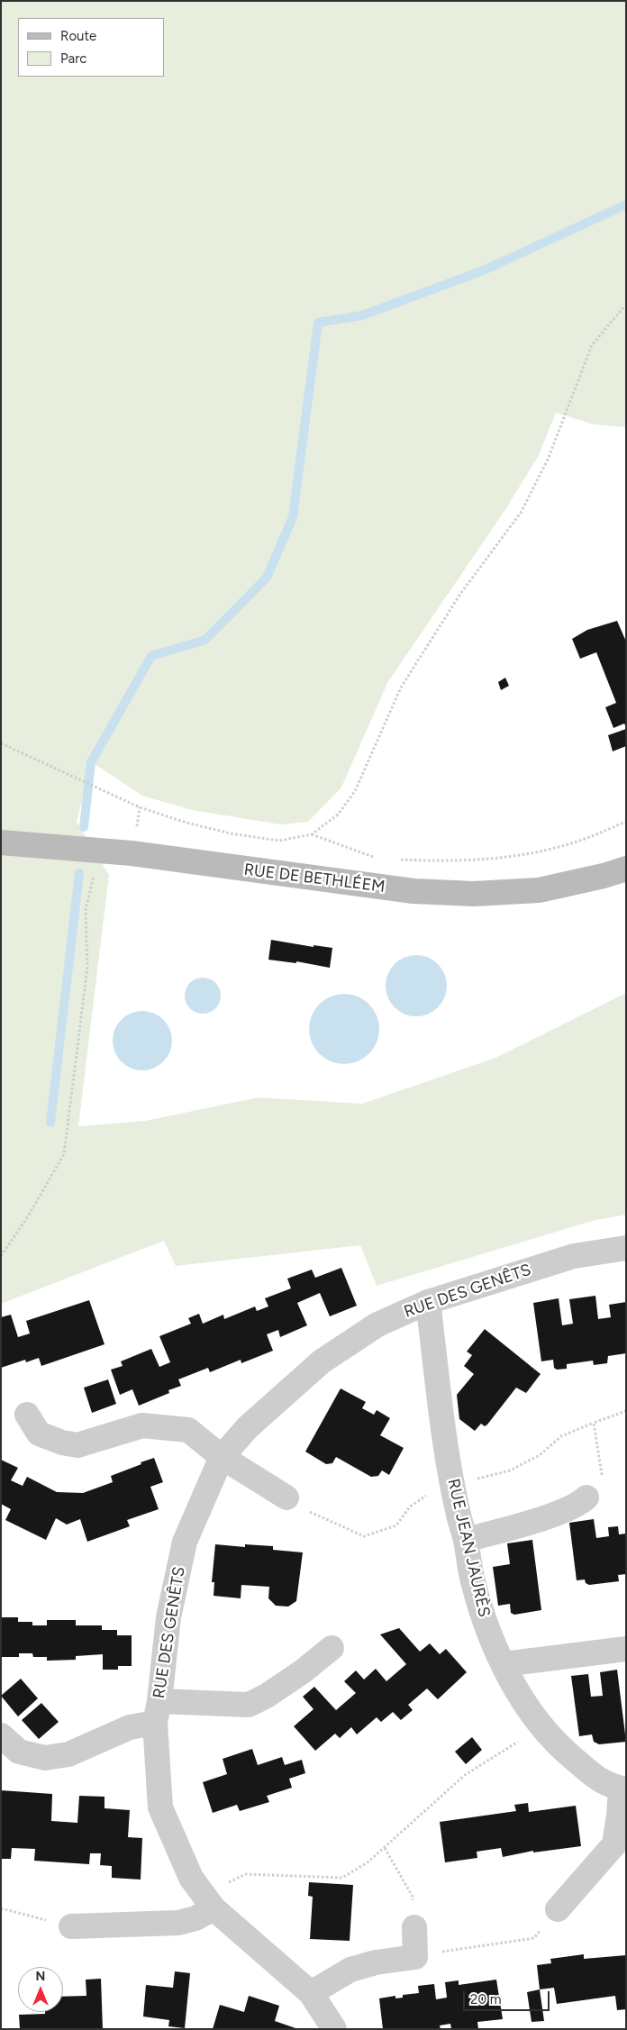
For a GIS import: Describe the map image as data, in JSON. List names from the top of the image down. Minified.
{"streets":{"main road":["RUE DE BETHLÉEM"],"street":["RUE DES GENÊTS","RUE JEAN JAURÈS"]},"crossings":[["RUE DES GENÊTS","RUE JEAN JAURÈS"]],"legend":["Route","Parc"],"scale_bar":"20 m","north":"top"}
